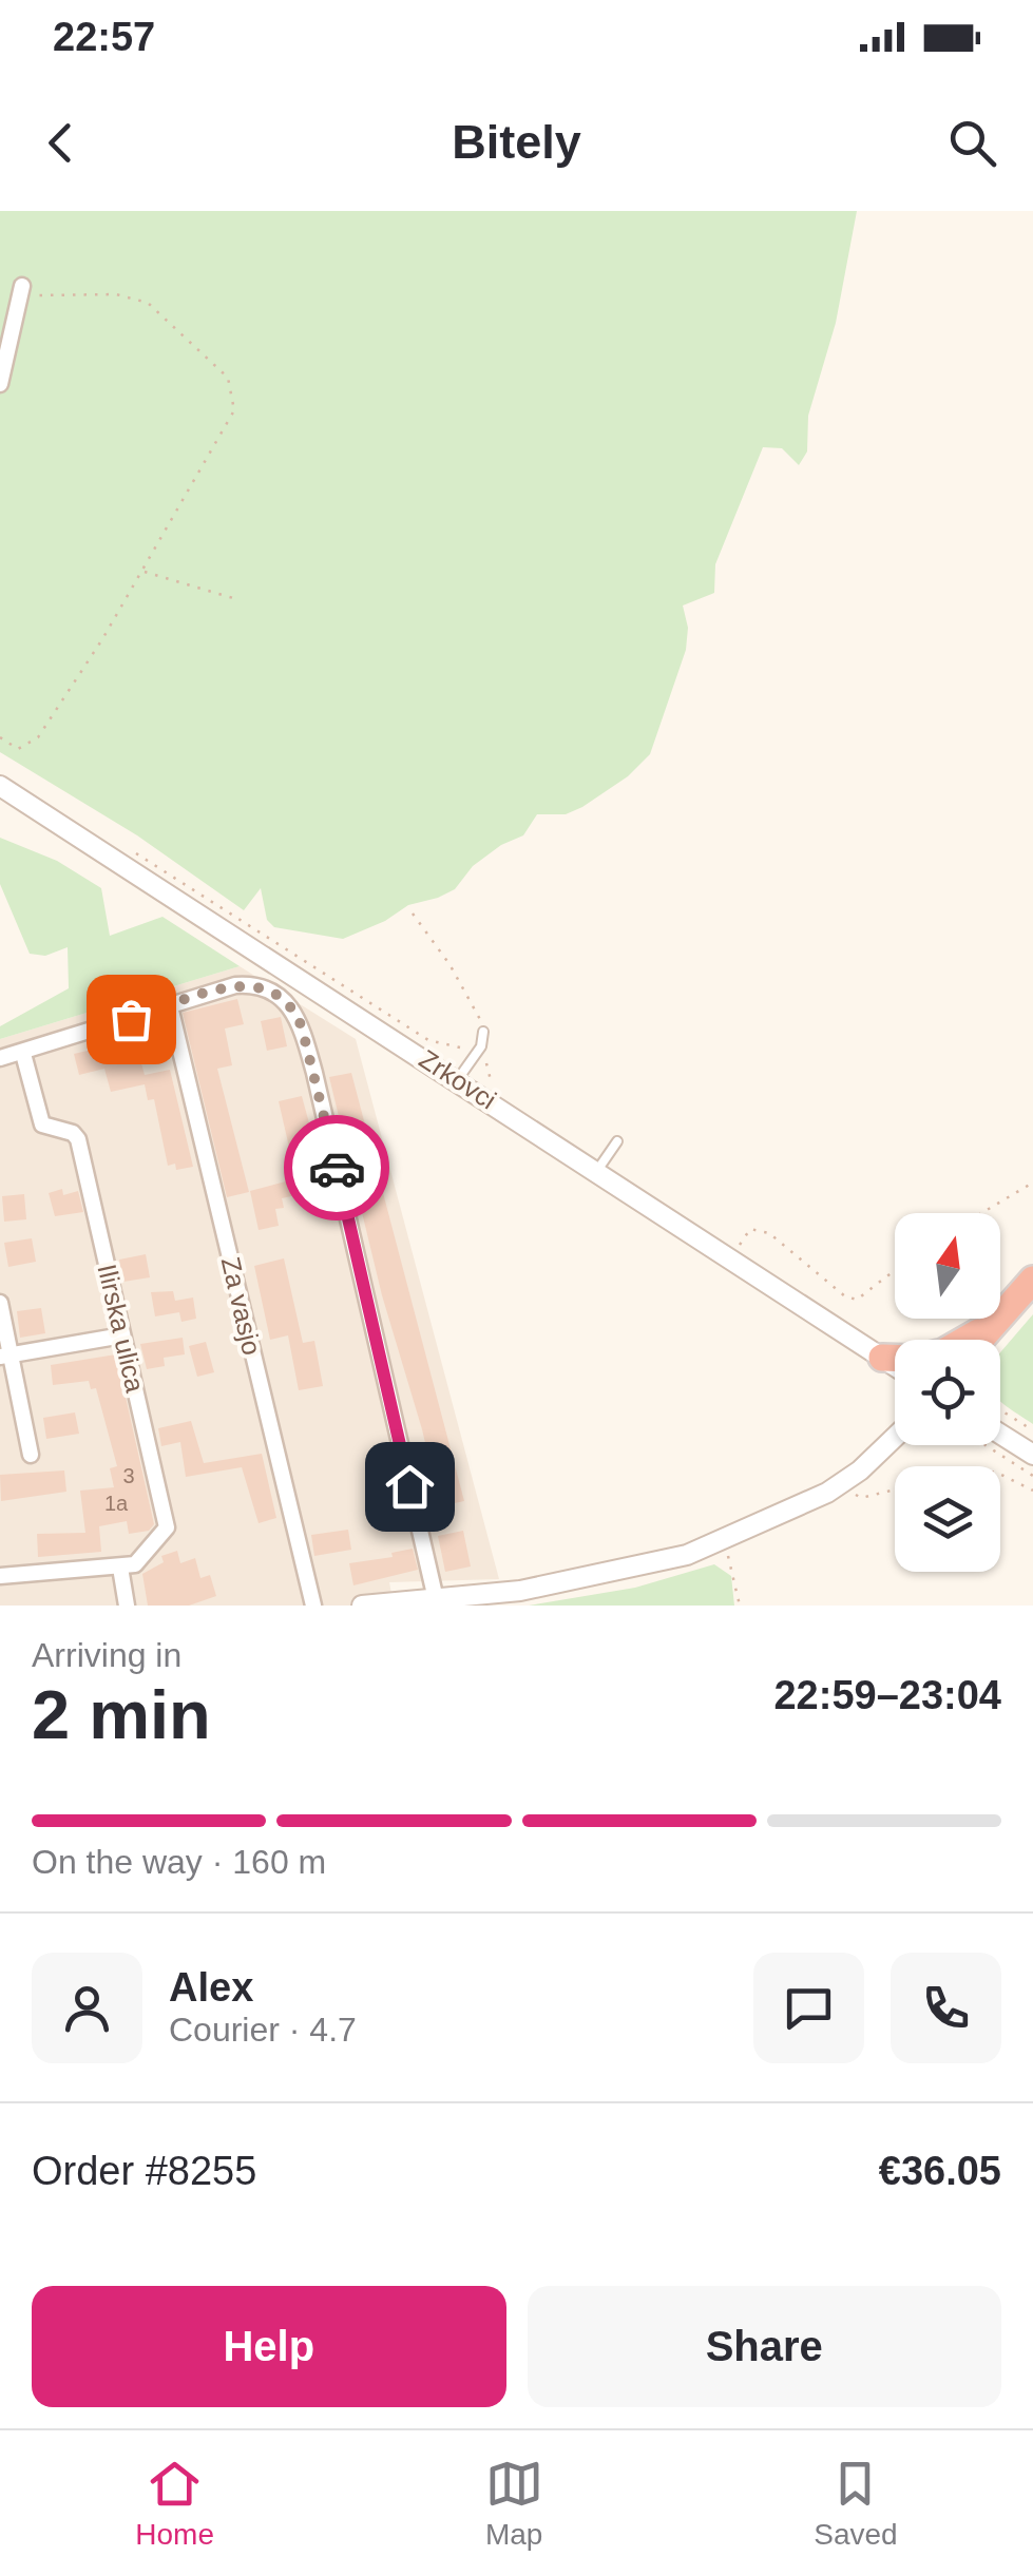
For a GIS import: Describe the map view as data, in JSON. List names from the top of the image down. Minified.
{"streets":{"street":["Zrkovci","Za vasjo","Ilirska ulica"]},"house_numbers":["3","1a"],"north":"top","page":{"status":"22:57","header":"Bitely","heading":["2 min","Arriving in","22:59–23:04"],"panel":["Alex","Courier · 4.7","Order #8255","€36.05"],"bar":"On the way · 160 m","buttons":["Help","Share"],"tabs":["Home","Map","Saved"]}}
